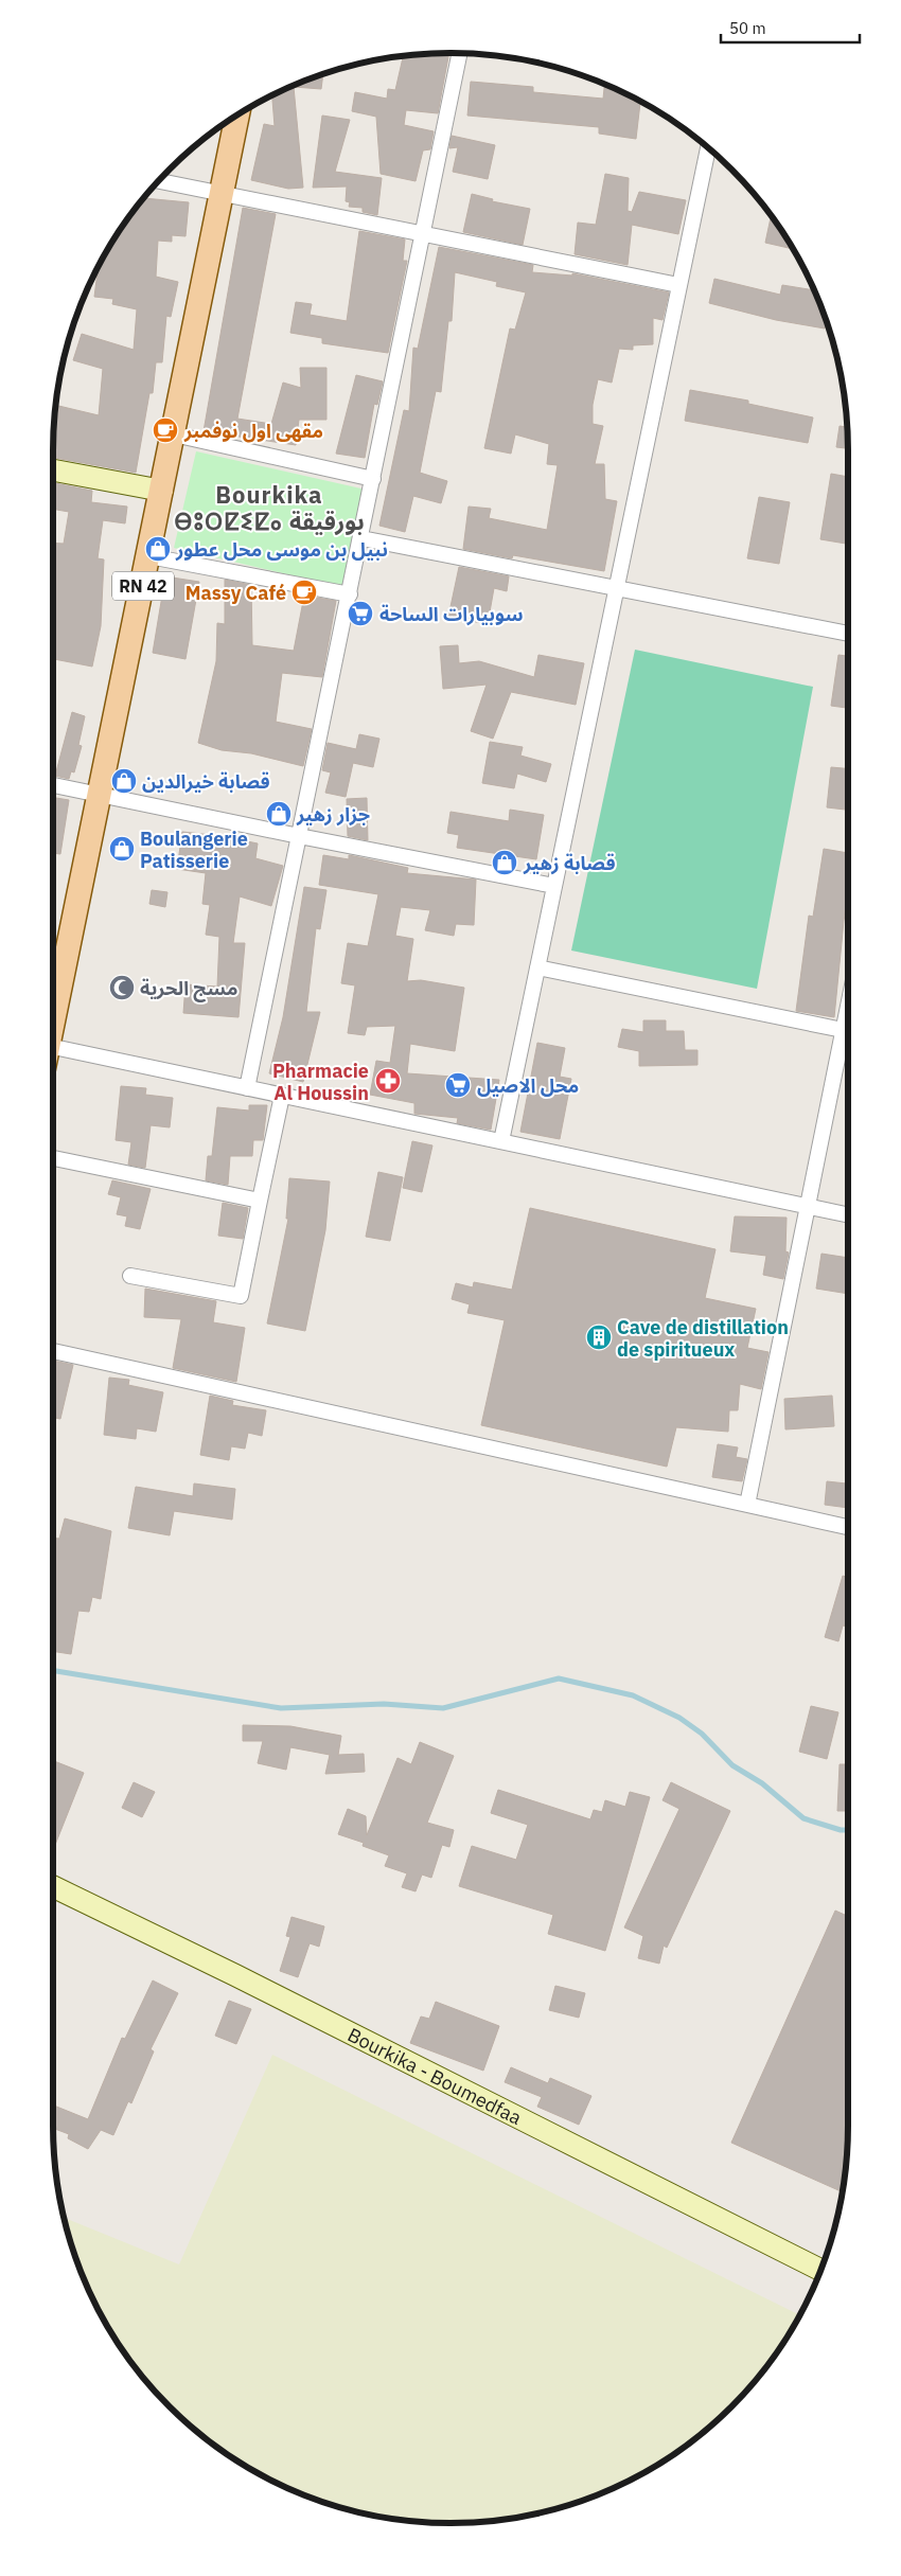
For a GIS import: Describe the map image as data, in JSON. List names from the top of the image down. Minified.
{"streets":{"main road":["RN 42","Bourkika - Boumedfaa"]},"districts":["Bourkika ⴱⵓⵔⵇⵉⵇⴰ بورقيقة"],"places":{"cafe":["مقهى اول نوفمبر","Massy Café"],"shop":["نبيل بن موسى محل عطور","قصابة خيرالدين","جزار زهير","Boulangerie Patisserie","قصابة زهير"],"supermarket":["سوبيارات الساحة","محل الاصيل"],"mosque":["مسج الحرية"],"pharmacy":["Pharmacie Al Houssin"],"building":["Cave de distillation de spiritueux"]},"scale_bar":"50 m"}
